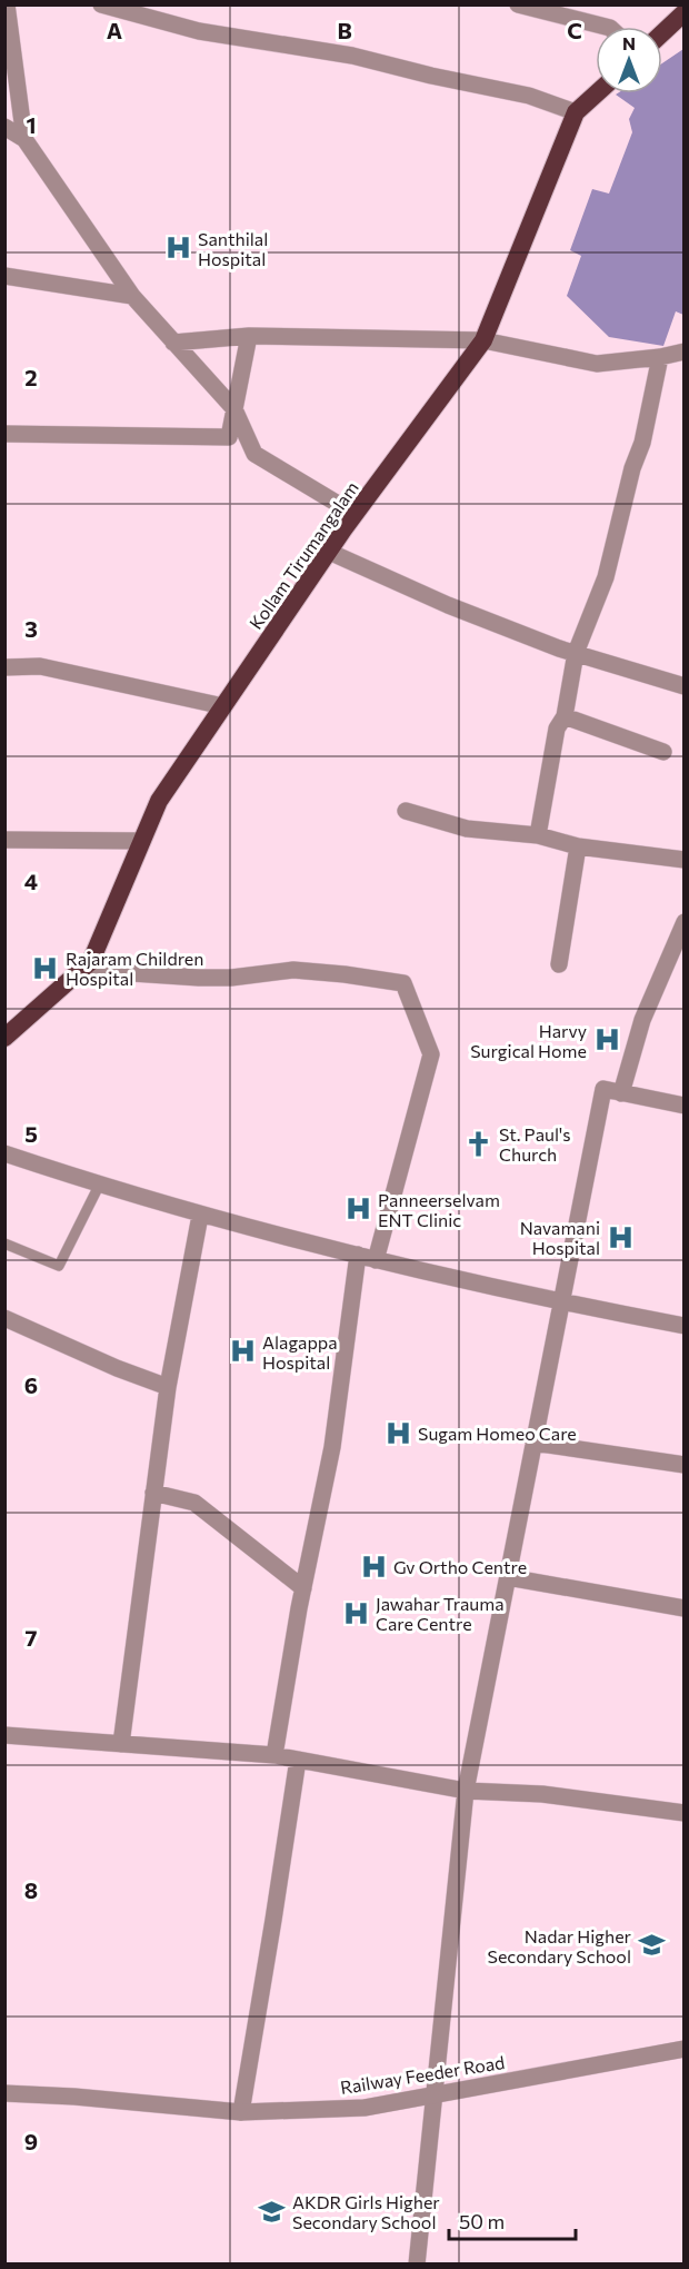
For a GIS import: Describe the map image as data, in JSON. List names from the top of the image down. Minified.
{"streets":{"highway":["Kollam Tirumangalam"],"street":["Railway Feeder Road"]},"places":{"hospital":["Santhilal Hospital","Rajaram Children Hospital","Harvy Surgical Home","Panneerselvam ENT Clinic","Navamani Hospital","Alagappa Hospital","Sugam Homeo Care","Gv Ortho Centre","Jawahar Trauma Care Centre"],"church":["St. Paul's Church"],"school or university":["Nadar Higher Secondary School","AKDR Girls Higher Secondary School"]},"scale_bar":"50 m","north":"top","grid":{"columns":["A","B","C"],"rows":["1","2","3","4","5","6","7","8","9"]}}
